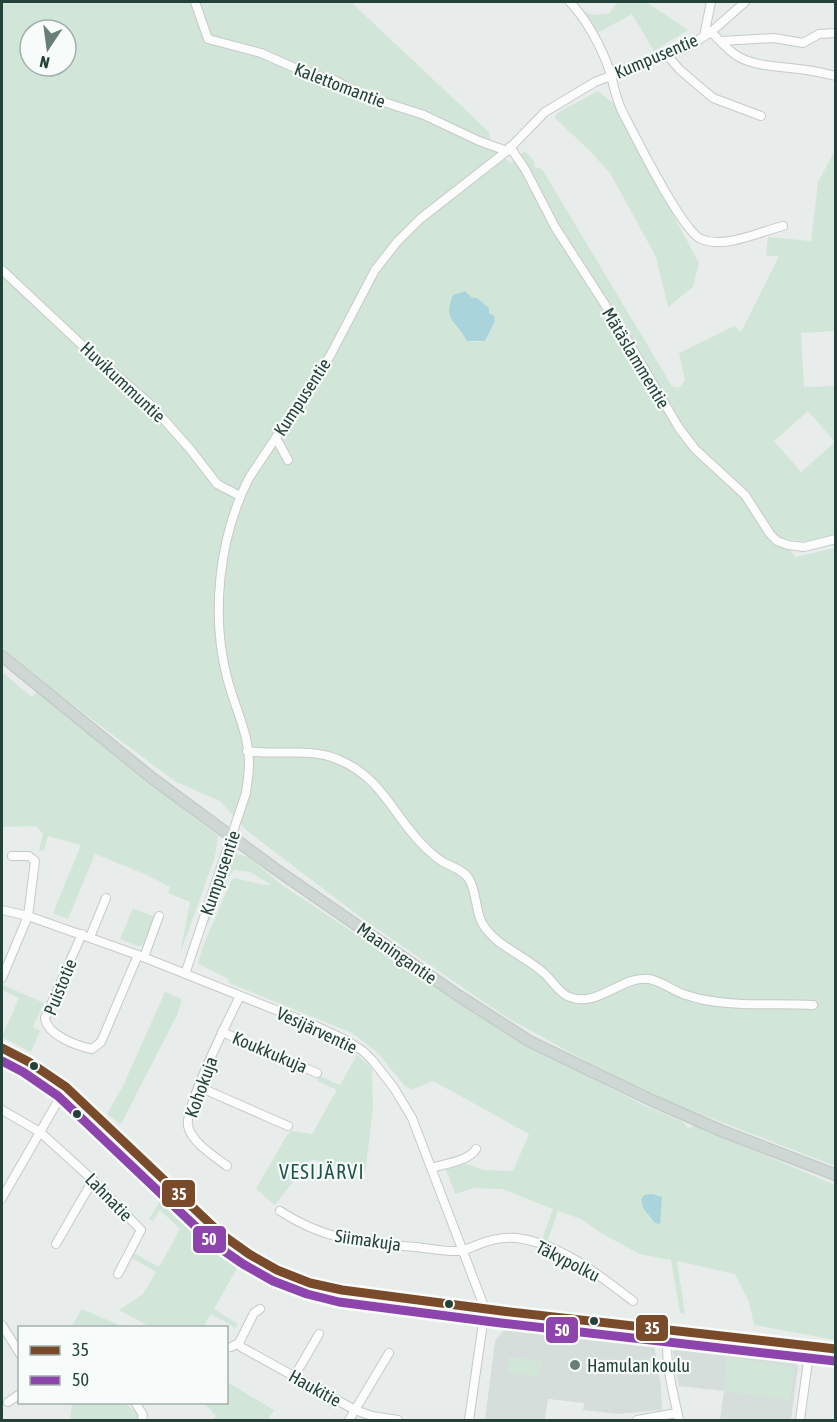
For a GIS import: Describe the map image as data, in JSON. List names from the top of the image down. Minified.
{"streets":{"main road":["Maaningantie"],"street":["Kumpusentie","Kalettomantie","Mätäslammentie","Huvikummuntie","Puistotie","Vesijärventie","Koukkukuja","Kohokuja","Lahnatie","Siimakuja","Täkypolku","Haukitie"]},"crossings":[["Kumpusentie","Kalettomantie"],["Kumpusentie","Mätäslammentie"],["Kumpusentie","Huvikummuntie"],["Kumpusentie","Maaningantie"],["Kumpusentie","Vesijärventie"],["Kalettomantie","Mätäslammentie"],["Puistotie","Vesijärventie"],["Vesijärventie","Kohokuja"],["Vesijärventie","Siimakuja"],["Vesijärventie","Täkypolku"],["Koukkukuja","Kohokuja"],["Siimakuja","Täkypolku"]],"districts":["VESIJÄRVI"],"places":["Hamulan koulu"],"lines":["transit line 35","transit line 50"],"legend":["35","50"],"north":"bottom"}
